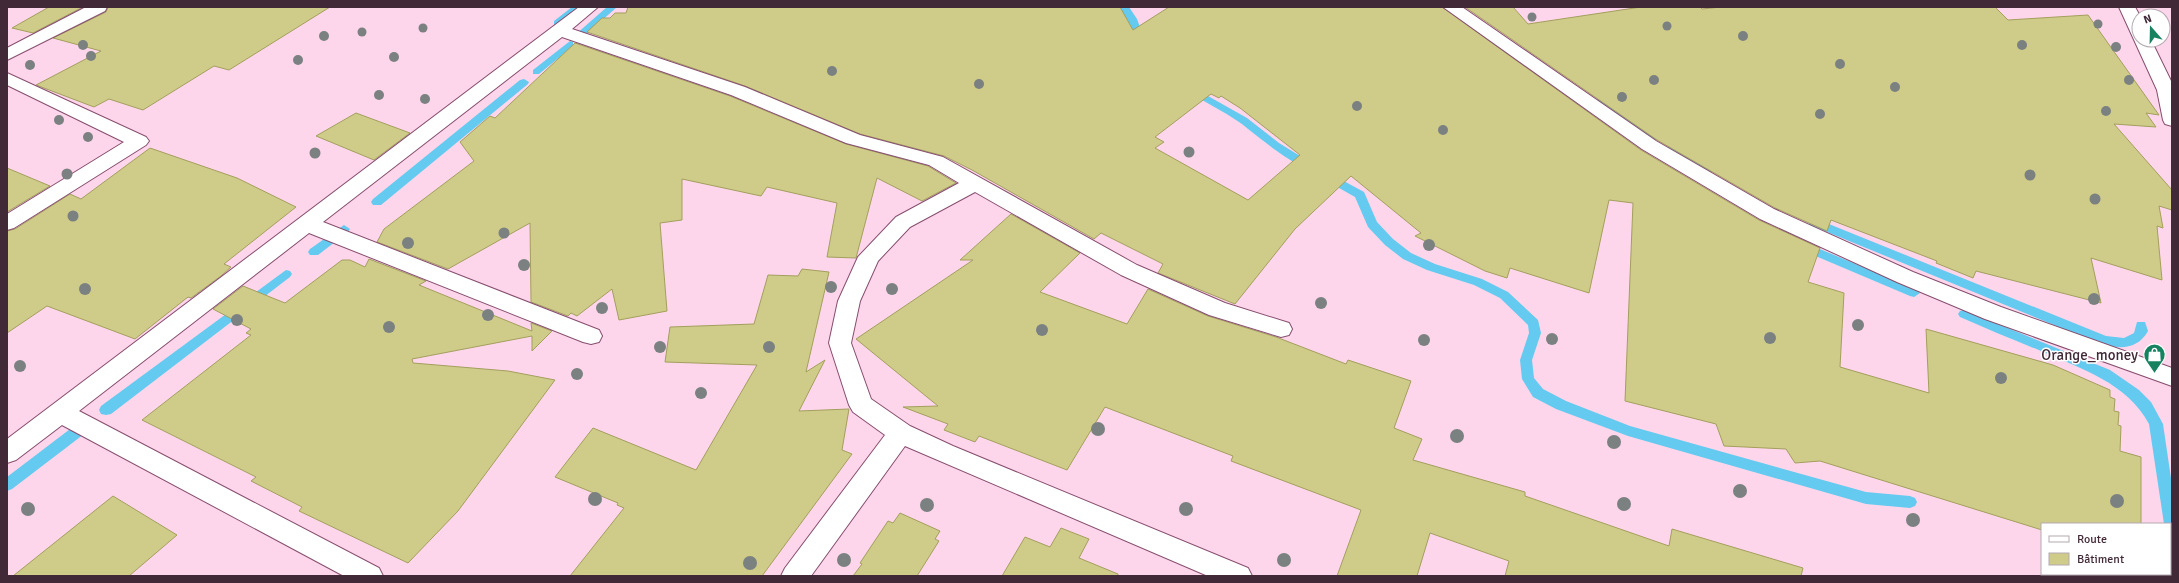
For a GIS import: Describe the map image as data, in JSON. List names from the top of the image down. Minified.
{"places":{"shop":["Orange_money"]},"legend":["Route","Bâtiment"],"north":"top"}
